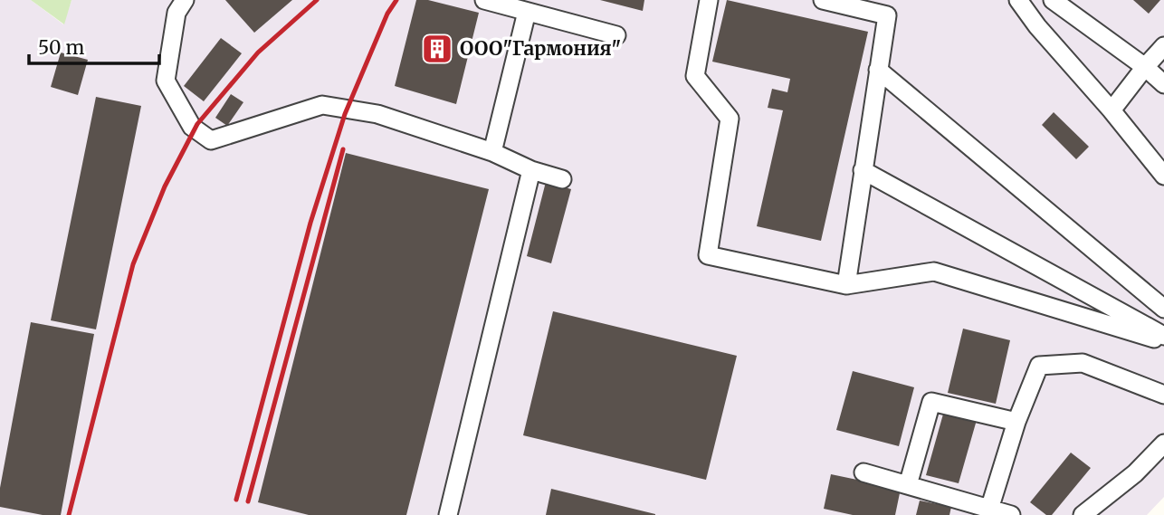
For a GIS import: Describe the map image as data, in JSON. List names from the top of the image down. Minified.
{"places":{"building":["ООО\"Гармония\""]},"scale_bar":"50 m"}
